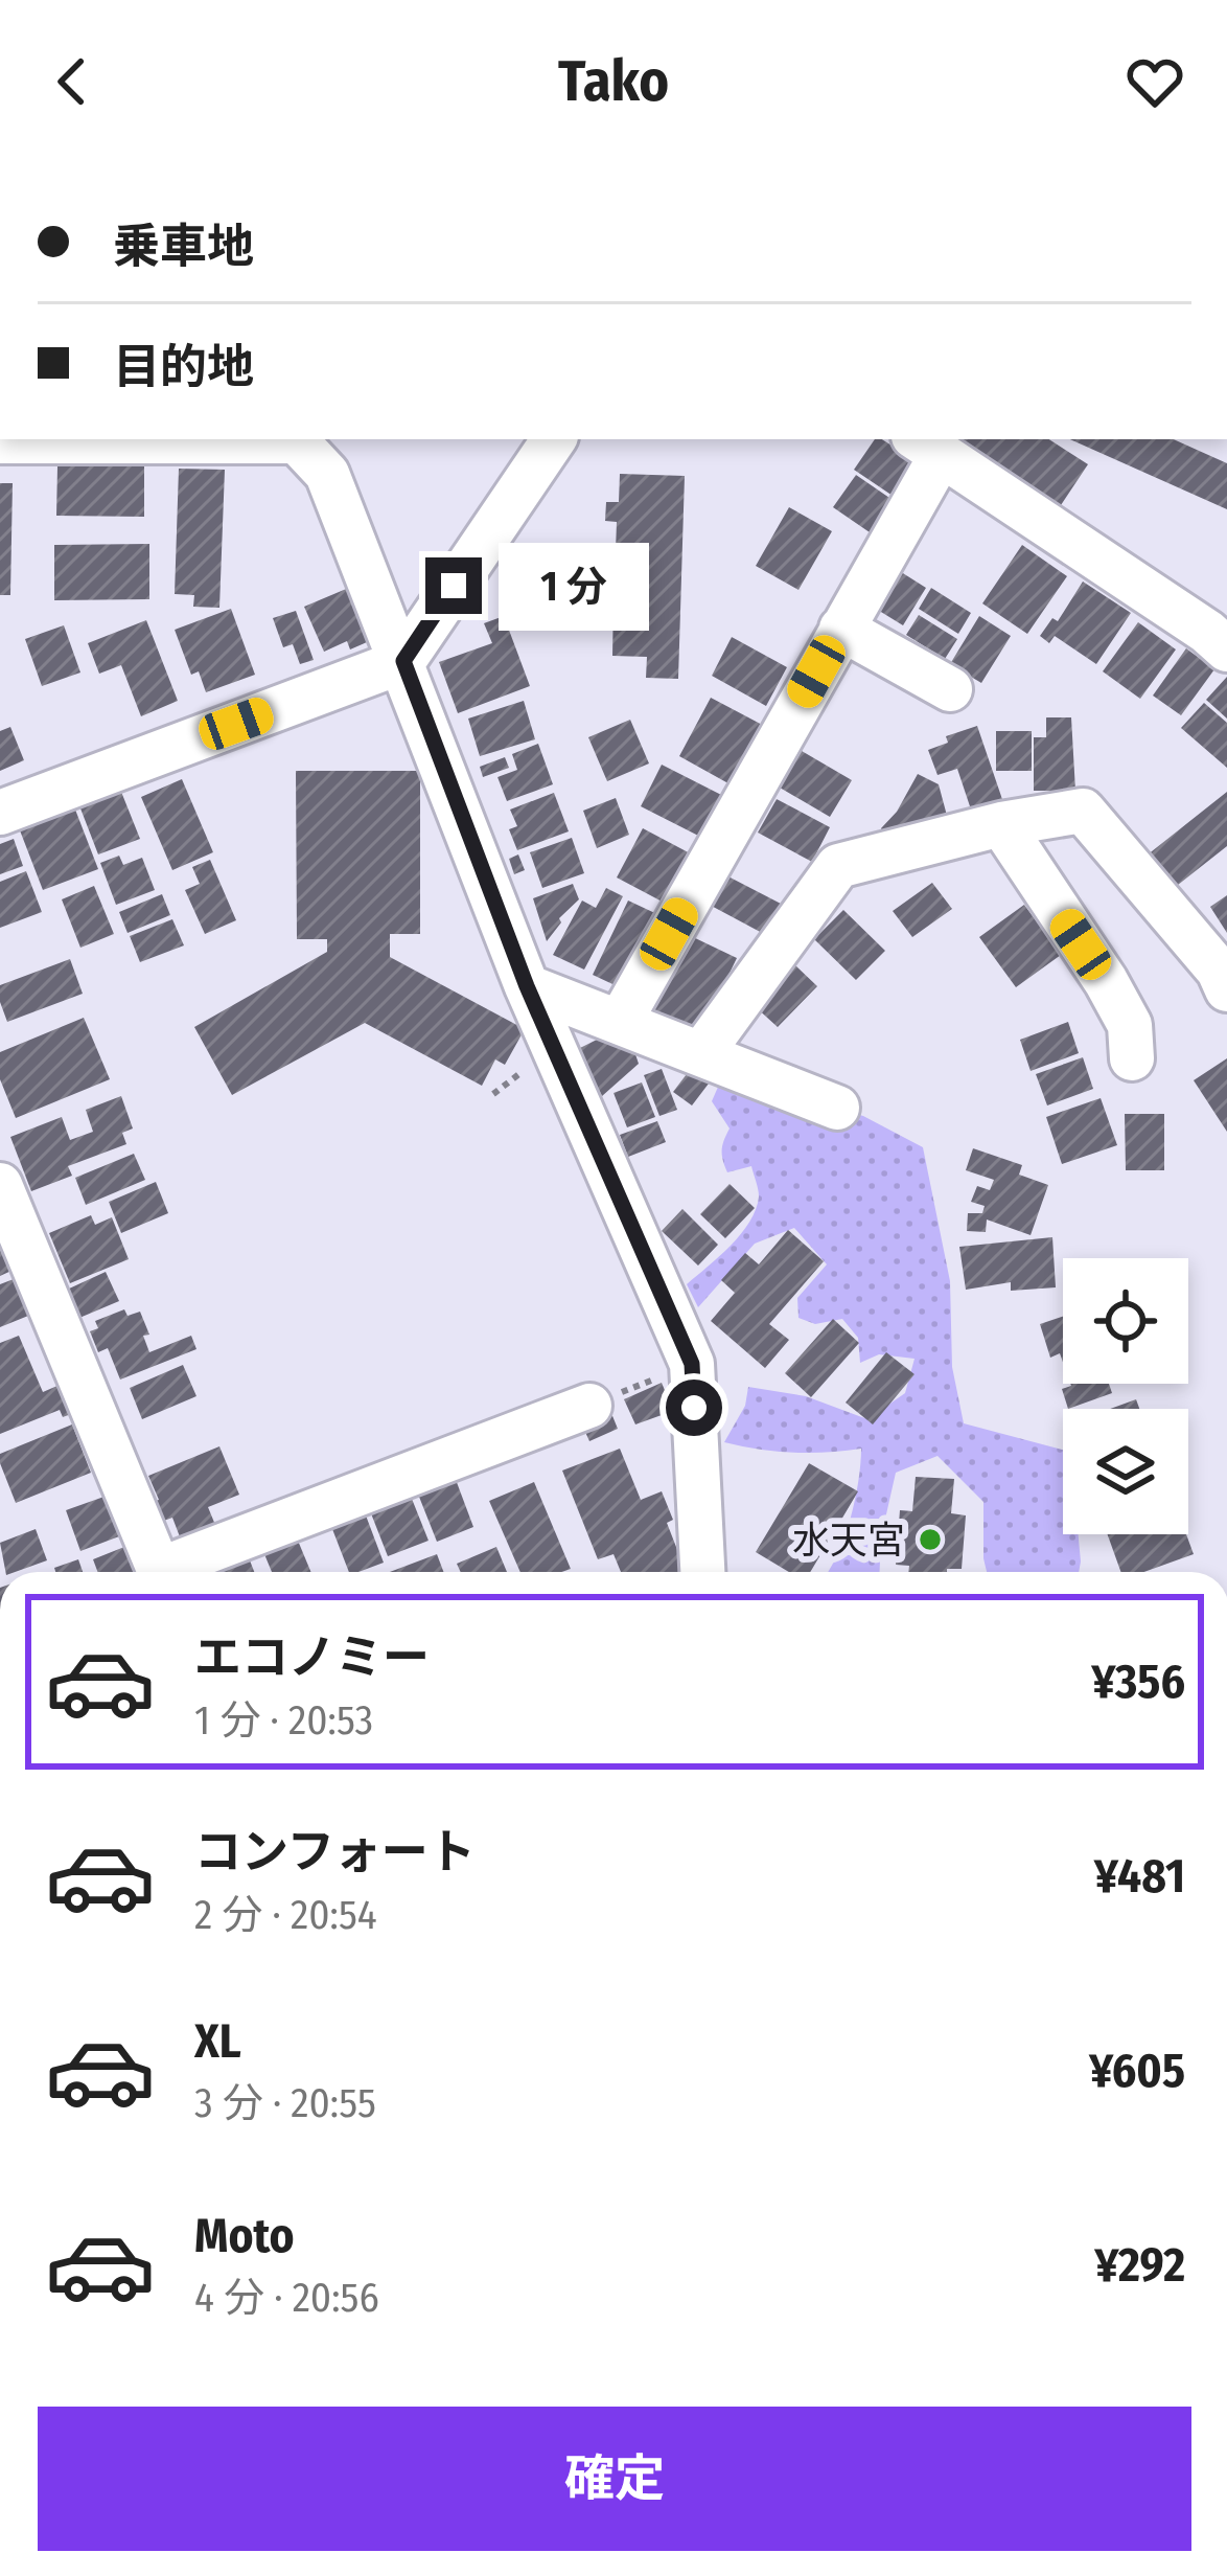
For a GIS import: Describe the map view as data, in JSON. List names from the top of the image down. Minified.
{"places":["水天宮"],"page":{"header":"Tako","banner":["乗車地","目的地"],"bubble":"1 分","list":[{"name":"エコノミー","note":"1 分 · 20:53","value":"¥356"},{"name":"コンフォート","note":"2 分 · 20:54","value":"¥481"},{"name":"XL","note":"3 分 · 20:55","value":"¥605"},{"name":"Moto","note":"4 分 · 20:56","value":"¥292"}],"buttons":"確定"}}
